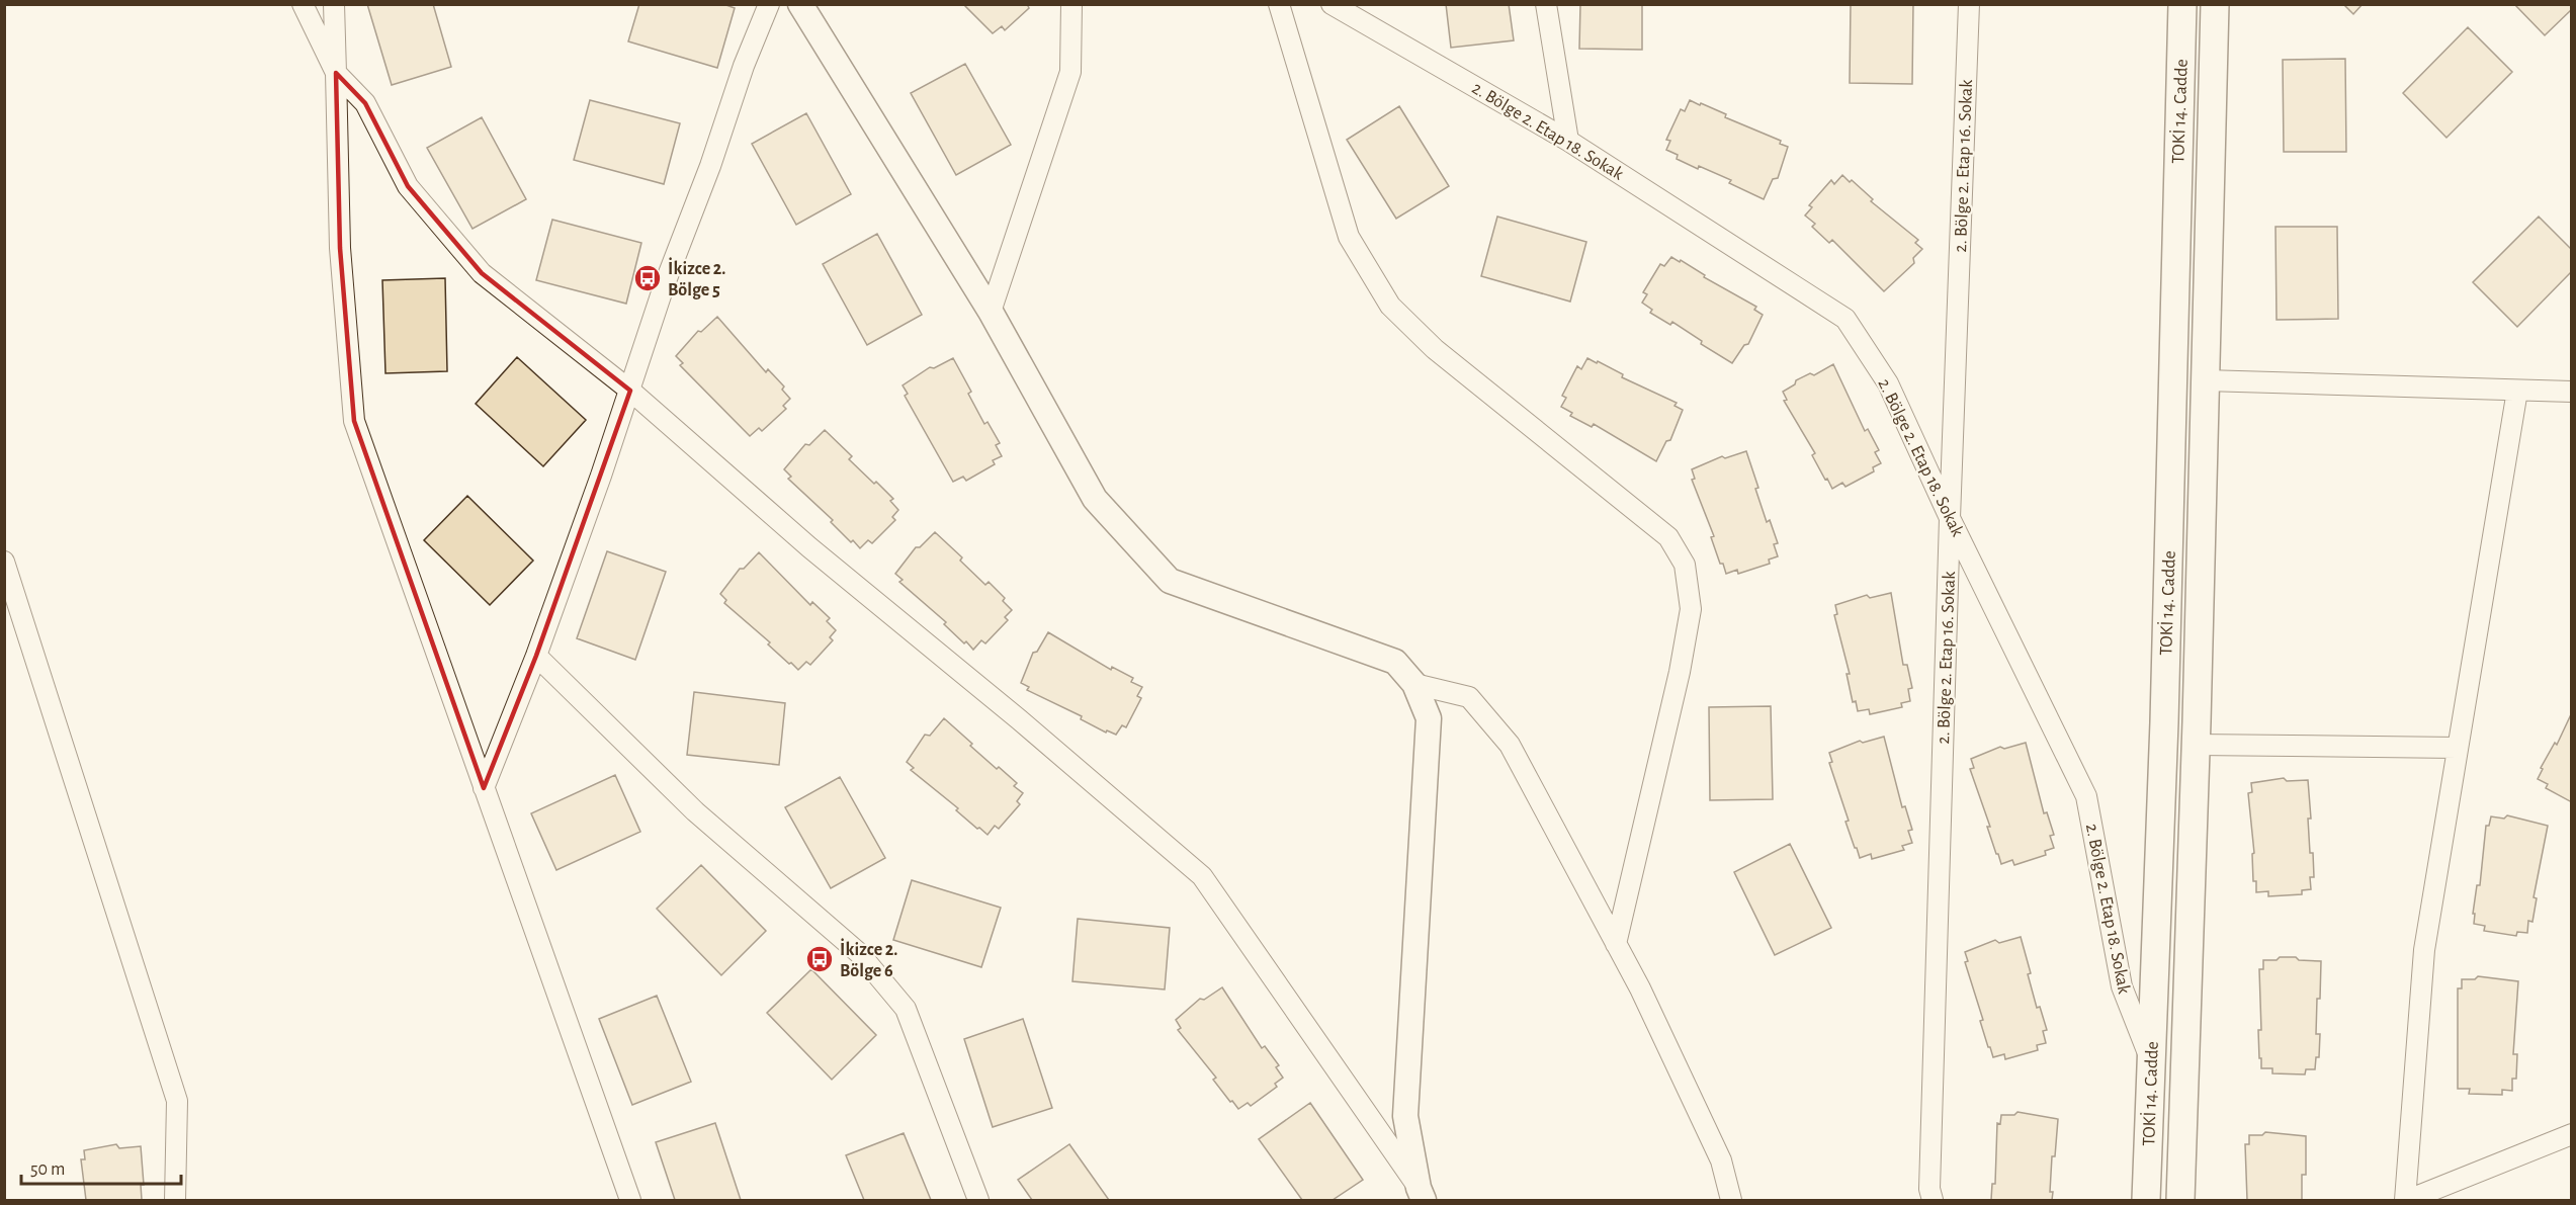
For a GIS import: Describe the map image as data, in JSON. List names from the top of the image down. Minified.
{"streets":{"main road":["TOKİ 14. Cadde"],"street":["2. Bölge 2. Etap 18. Sokak","2. Bölge 2. Etap 16. Sokak"]},"crossings":[["TOKİ 14. Cadde","2. Bölge 2. Etap 18. Sokak"],["2. Bölge 2. Etap 18. Sokak","2. Bölge 2. Etap 16. Sokak"]],"places":{"bus stop":["İkizce 2. Bölge 5","İkizce 2. Bölge 6"]},"scale_bar":"50 m"}
